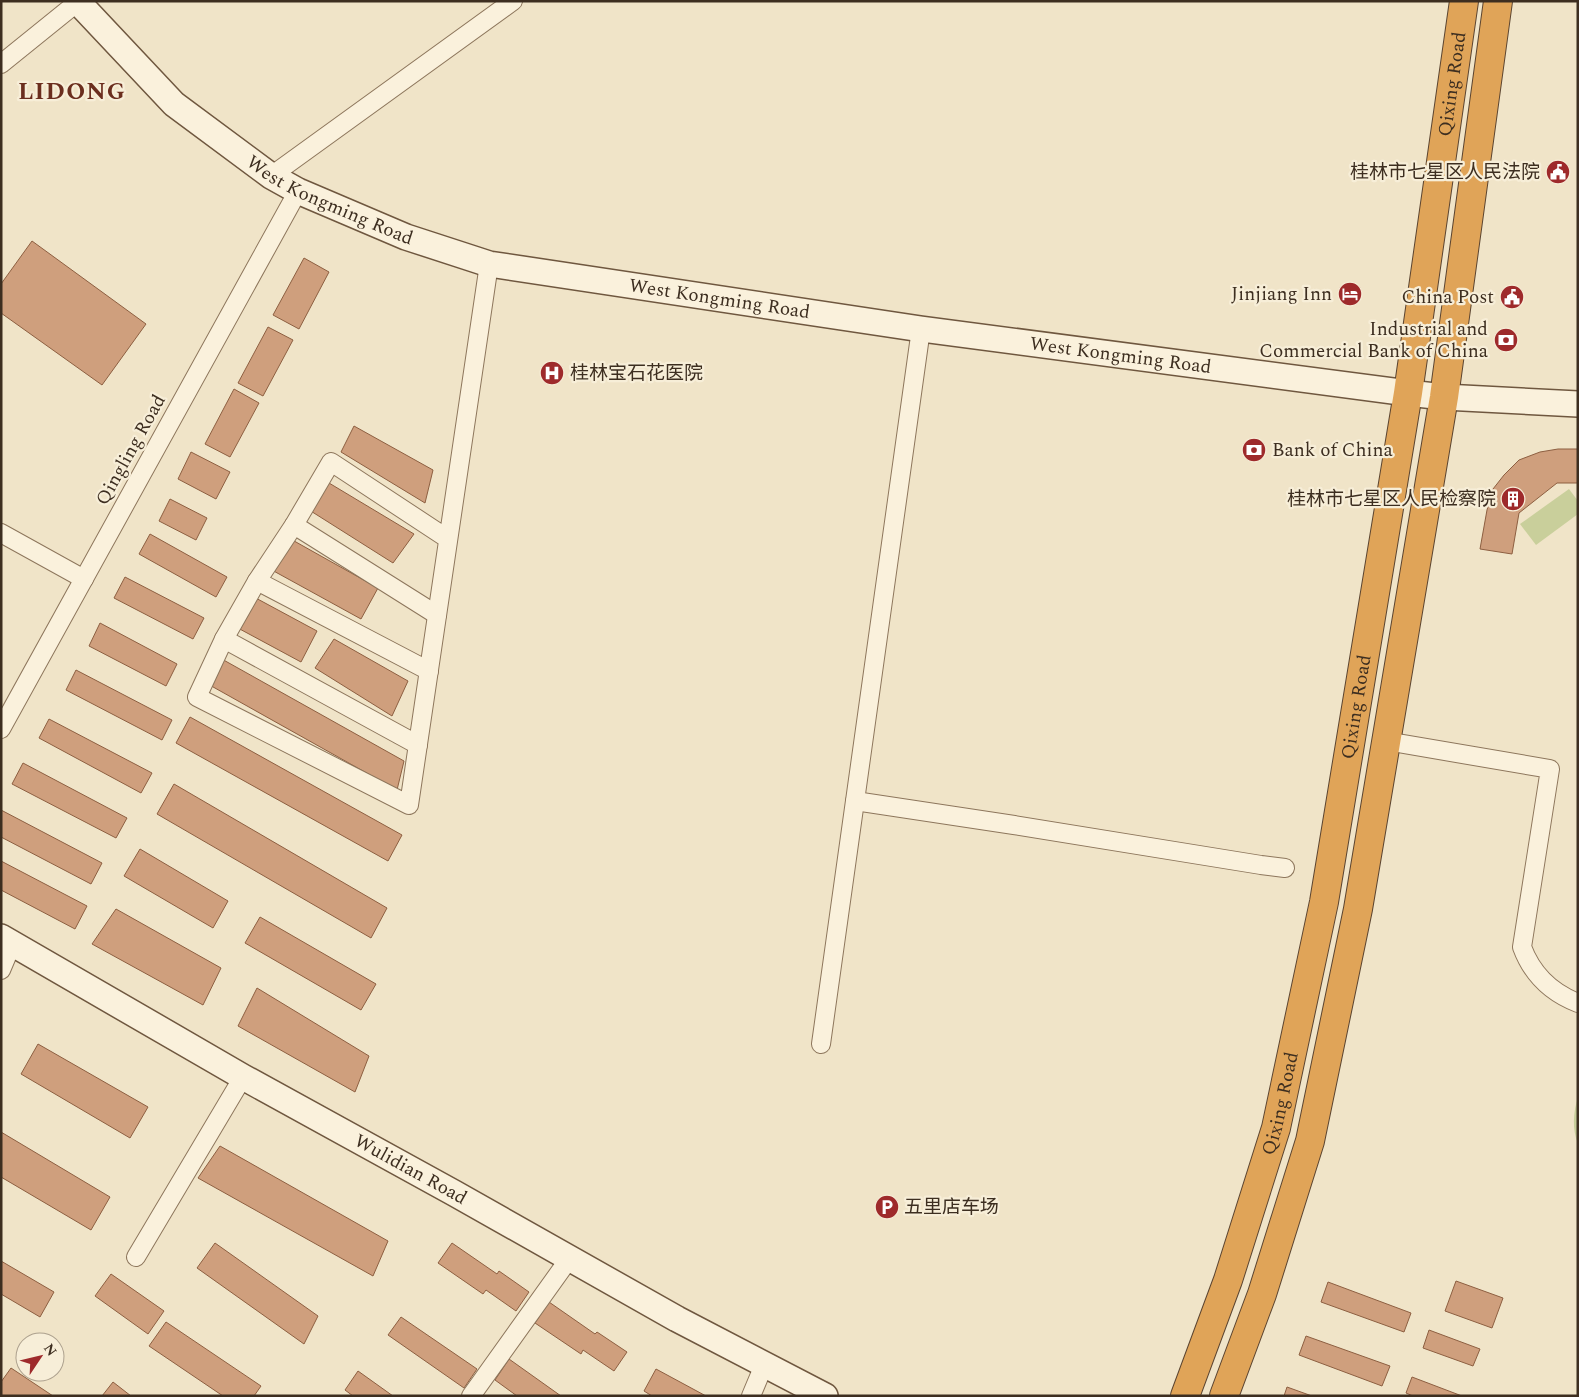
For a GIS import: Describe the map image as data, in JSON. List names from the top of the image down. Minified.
{"streets":{"highway":["Qixing Road"],"main road":["West Kongming Road","Wulidian Road"],"street":["Qingling Road"]},"crossings":[["Qixing Road","West Kongming Road"],["West Kongming Road","Qingling Road"]],"districts":["LIDONG"],"places":{"public building":["桂林市七星区人民法院","China Post"],"hotel":["Jinjiang Inn"],"bank":["Industrial and Commercial Bank of China","Bank of China"],"hospital":["桂林宝石花医院"],"building":["桂林市七星区人民检察院"],"parking":["五里店车场"]},"north":"top right"}
